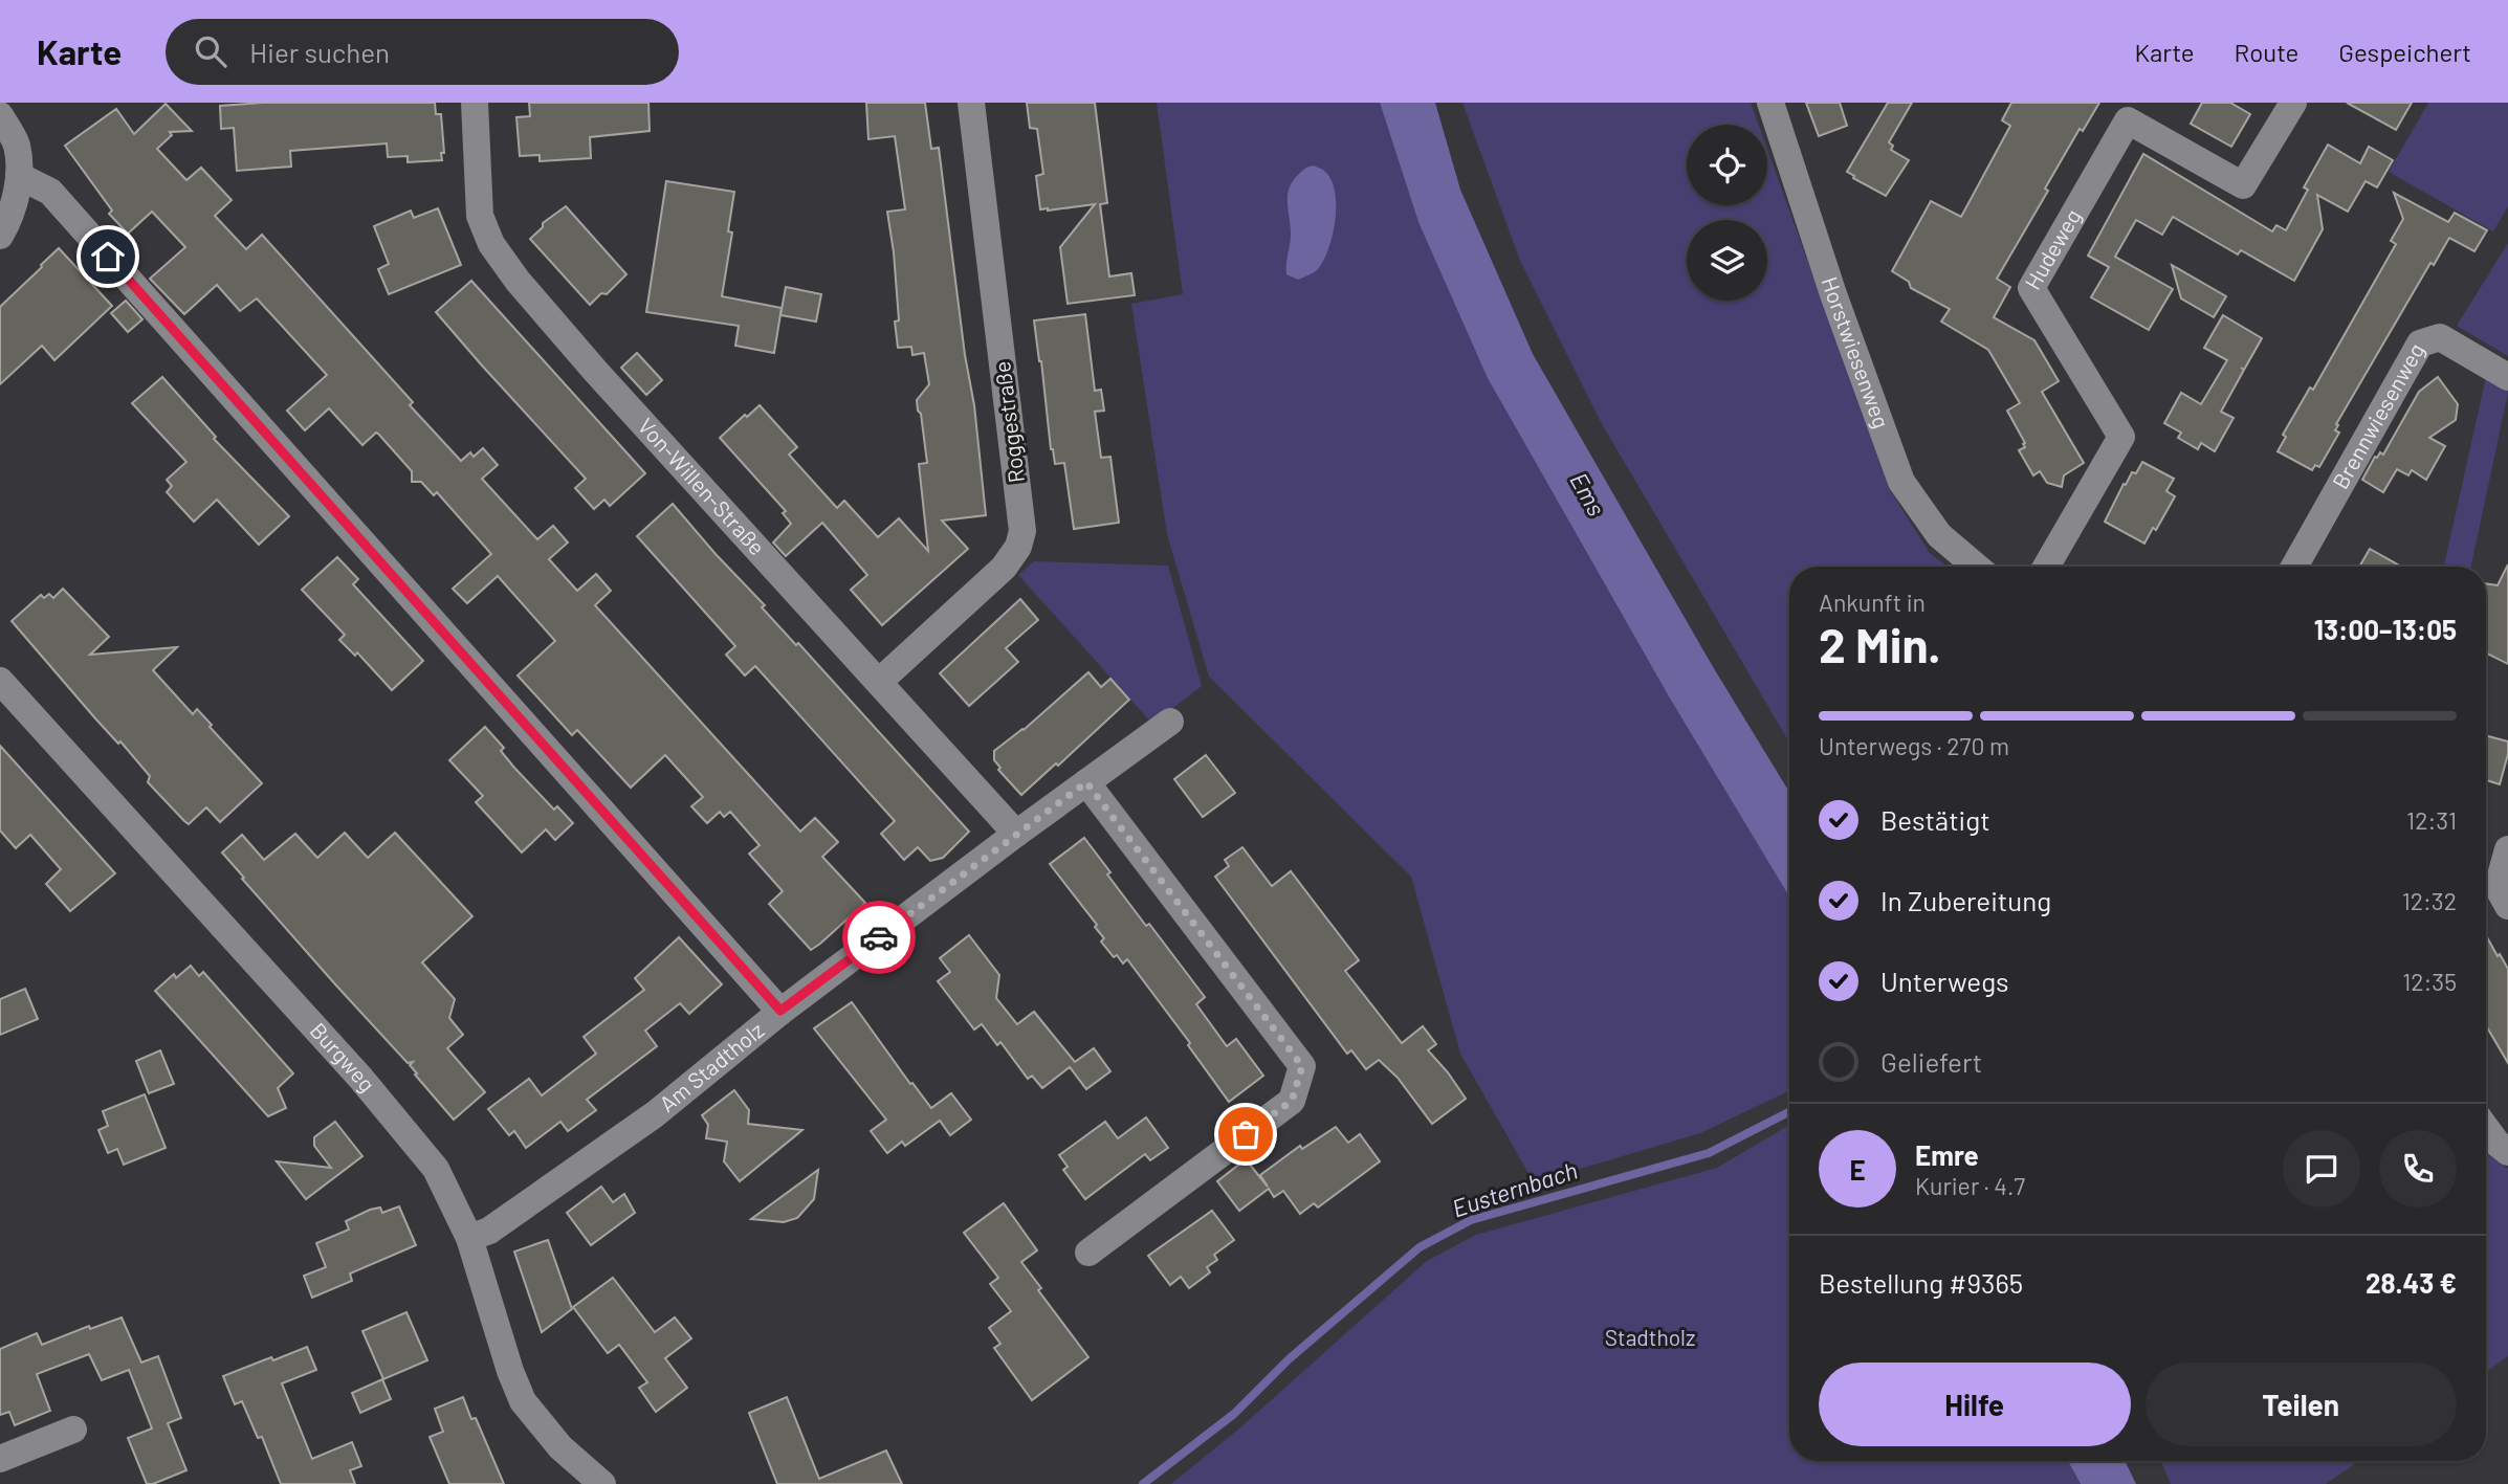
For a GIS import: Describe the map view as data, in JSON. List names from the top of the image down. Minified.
{"streets":{"street":["Hudeweg","Horstwiesenweg","Brennwiesenweg","Roggestraße","Von-Willen-Straße","Burgweg","Am Stadtholz"]},"crossings":[["Roggestraße","Von-Willen-Straße"],["Von-Willen-Straße","Am Stadtholz"],["Burgweg","Am Stadtholz"]],"water":["Ems","Eusternbach"],"parks":["Stadtholz"],"page":{"header":"Karte","search":"Hier suchen","nav":["Karte","Route","Gespeichert"],"heading":["2 Min.","Ankunft in","13:00–13:05"],"panel":["Emre","Kurier · 4.7","Bestellung #9365","28.43 €"],"bar":"Unterwegs · 270 m","list":[["Bestätigt","12:31"],["In Zubereitung","12:32"],["Unterwegs","12:35"],"Geliefert"],"round":"E","buttons":["Hilfe","Teilen"]}}
